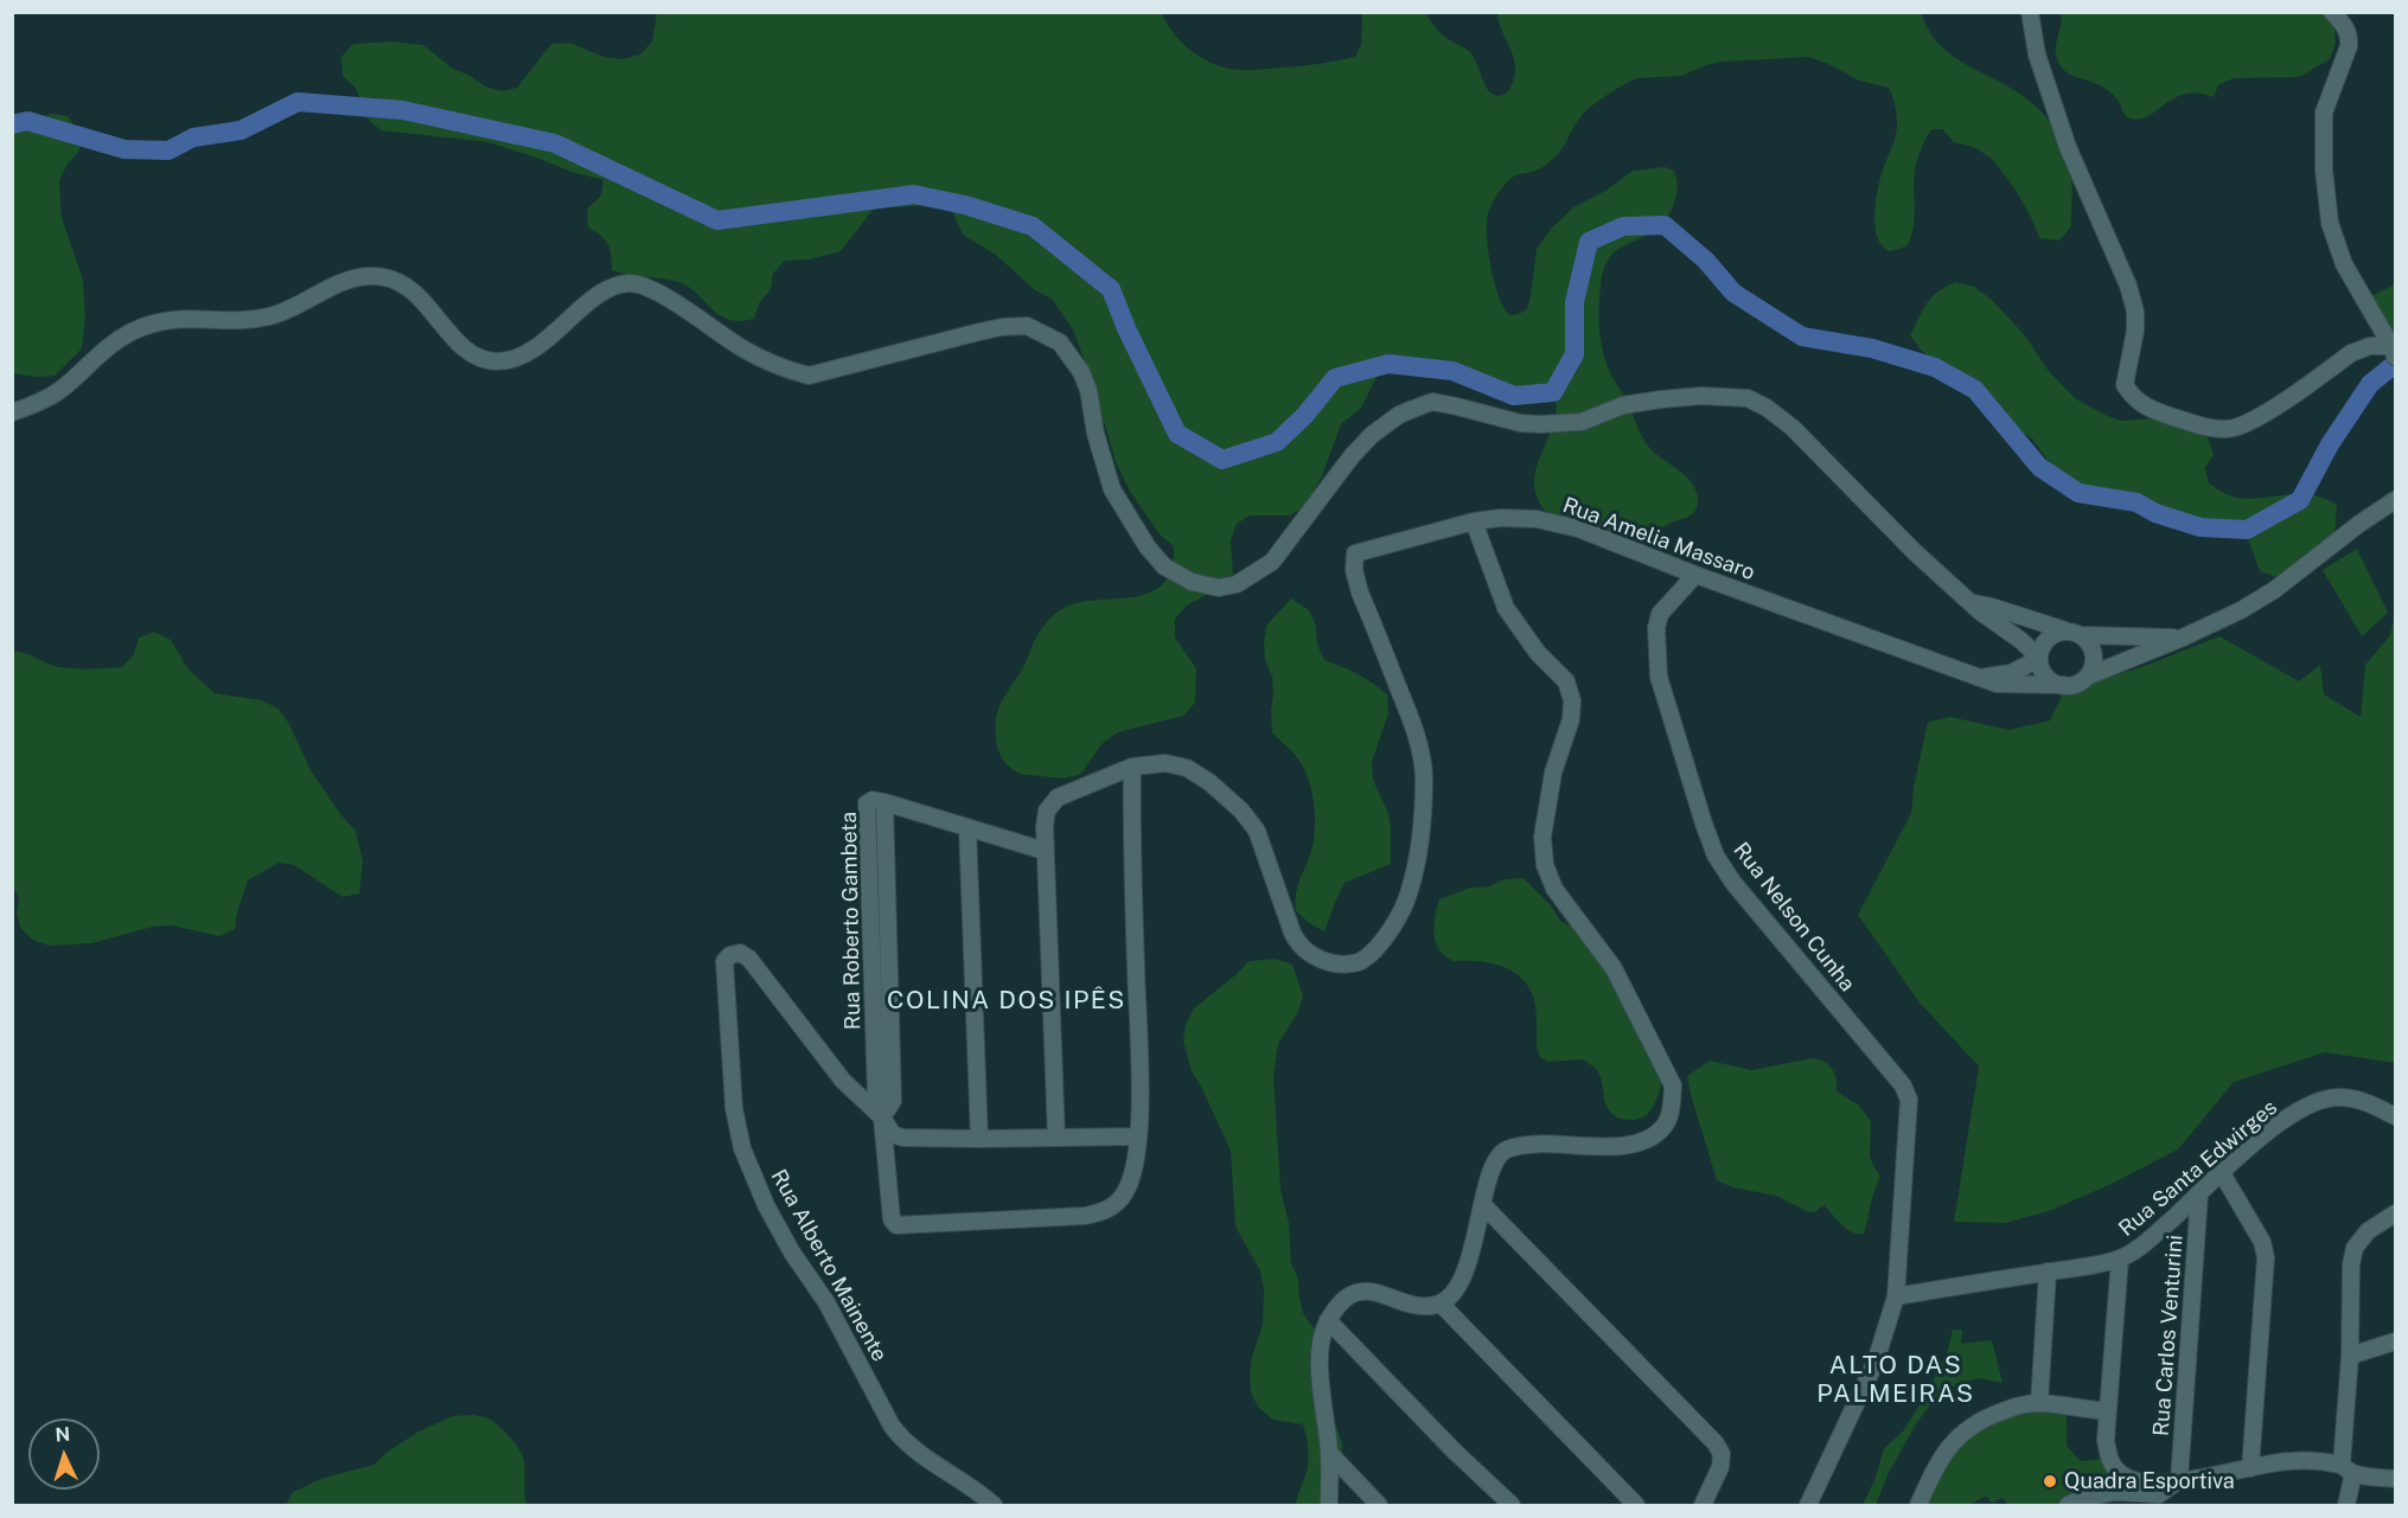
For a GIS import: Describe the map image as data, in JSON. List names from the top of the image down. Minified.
{"streets":{"street":["Rua Amelia Massaro","Rua Nelson Cunha","Rua Roberto Gambeta","Rua Santa Edwirges","Rua Alberto Mainente","Rua Carlos Venturini"]},"crossings":[["Rua Amelia Massaro","Rua Nelson Cunha"],["Rua Nelson Cunha","Rua Santa Edwirges"],["Rua Roberto Gambeta","Rua Alberto Mainente"],["Rua Santa Edwirges","Rua Carlos Venturini"]],"districts":["COLINA DOS IPÊS","ALTO DAS PALMEIRAS"],"places":["Quadra Esportiva"],"north":"top"}
